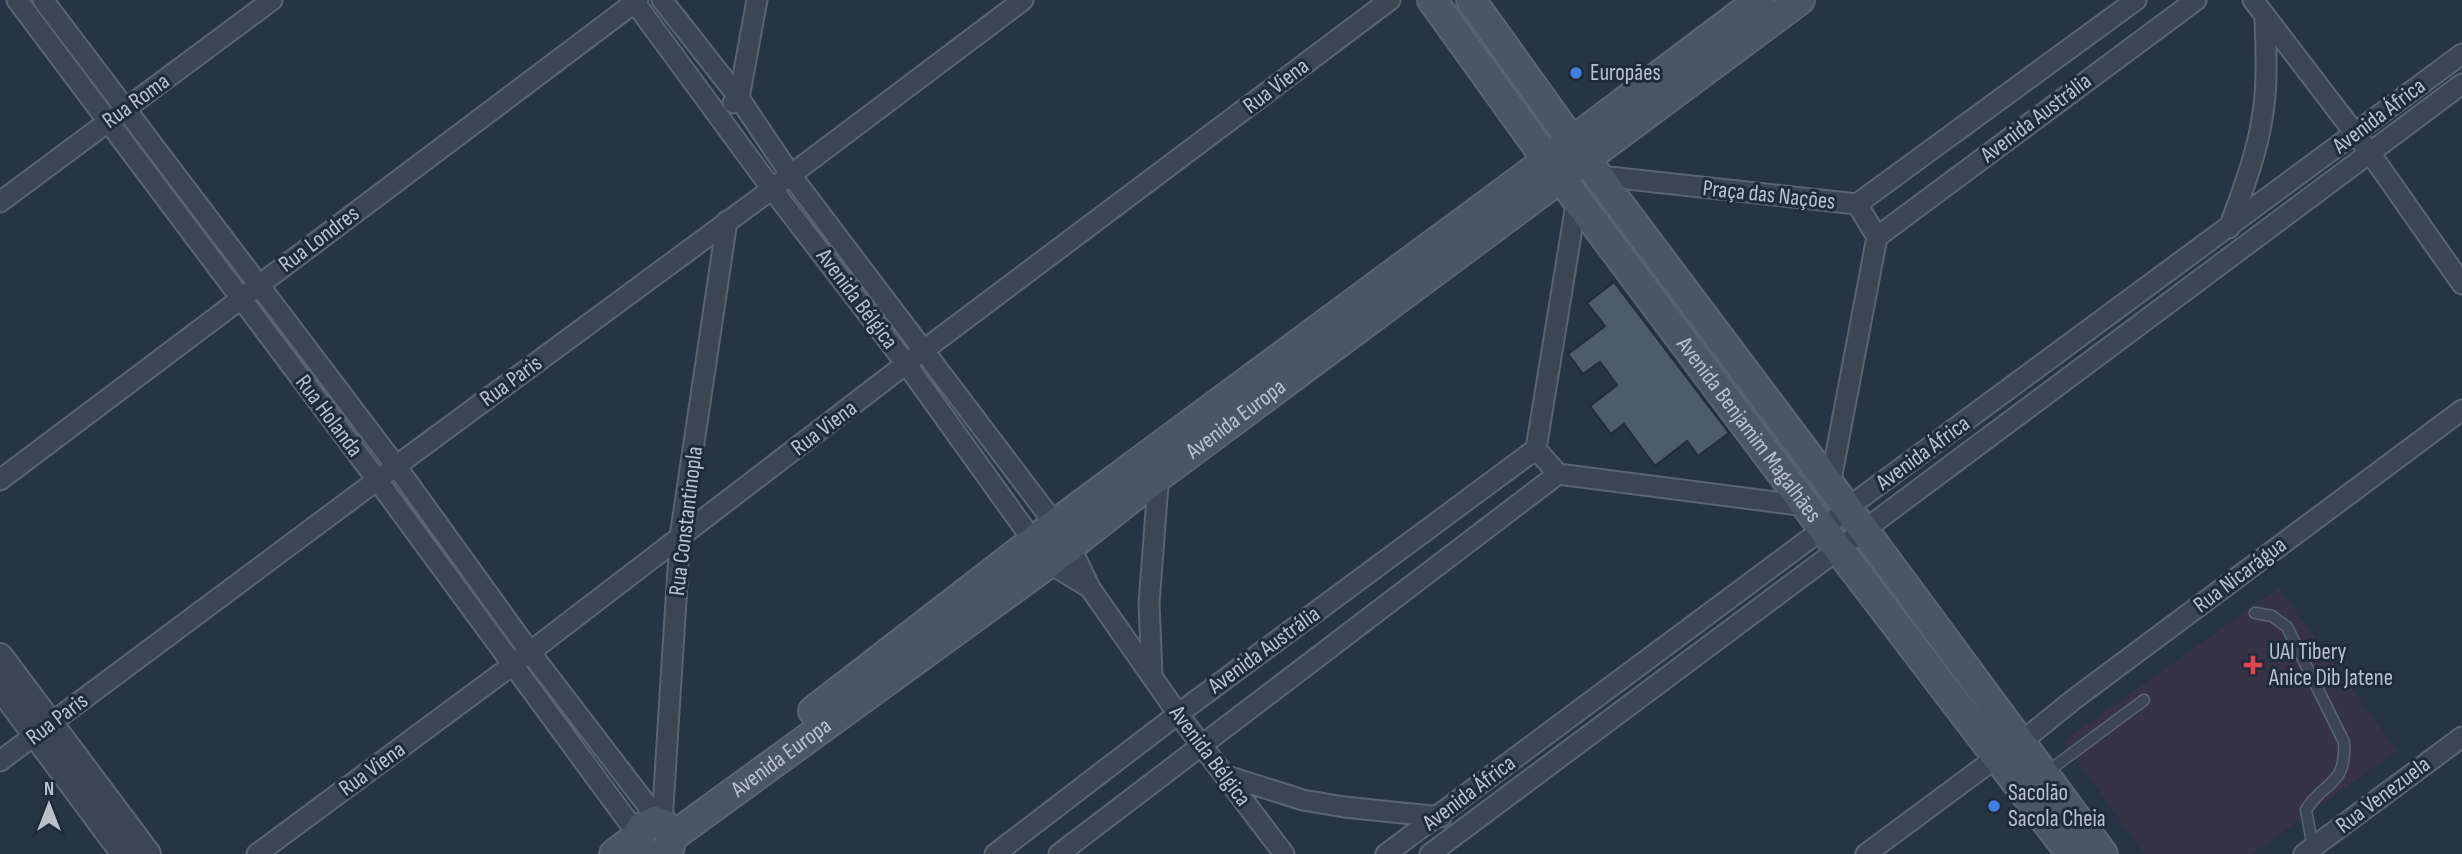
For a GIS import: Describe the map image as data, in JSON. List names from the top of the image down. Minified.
{"streets":{"main road":["Avenida Europa","Avenida Benjamim Magalhães"],"street":["Rua Viena","Rua Roma","Avenida África","Avenida Austrália","Praça das Nações","Rua Londres","Avenida Bélgica","Rua Paris","Rua Holanda","Rua Constantinopla","Rua Nicarágua","Rua Venezuela"]},"crossings":[["Rua Viena","Avenida Bélgica"],["Rua Viena","Rua Holanda"],["Rua Viena","Rua Constantinopla"],["Rua Roma","Rua Holanda"],["Avenida África","Avenida Benjamim Magalhães"],["Avenida Austrália","Praça das Nações"],["Avenida Austrália","Avenida Bélgica"],["Praça das Nações","Avenida Europa"],["Praça das Nações","Avenida Benjamim Magalhães"],["Rua Londres","Avenida Bélgica"],["Rua Londres","Rua Holanda"],["Avenida Bélgica","Rua Paris"],["Avenida Bélgica","Avenida Europa"],["Rua Paris","Rua Holanda"],["Rua Paris","Rua Constantinopla"],["Rua Holanda","Avenida Europa"],["Rua Holanda","Rua Constantinopla"],["Avenida Europa","Avenida Benjamim Magalhães"],["Avenida Europa","Rua Constantinopla"],["Avenida Benjamim Magalhães","Rua Nicarágua"]],"places":{"other":["Europães","Sacolão Sacola Cheia"],"health":["UAI Tibery Anice Dib Jatene"]},"north":"top"}
